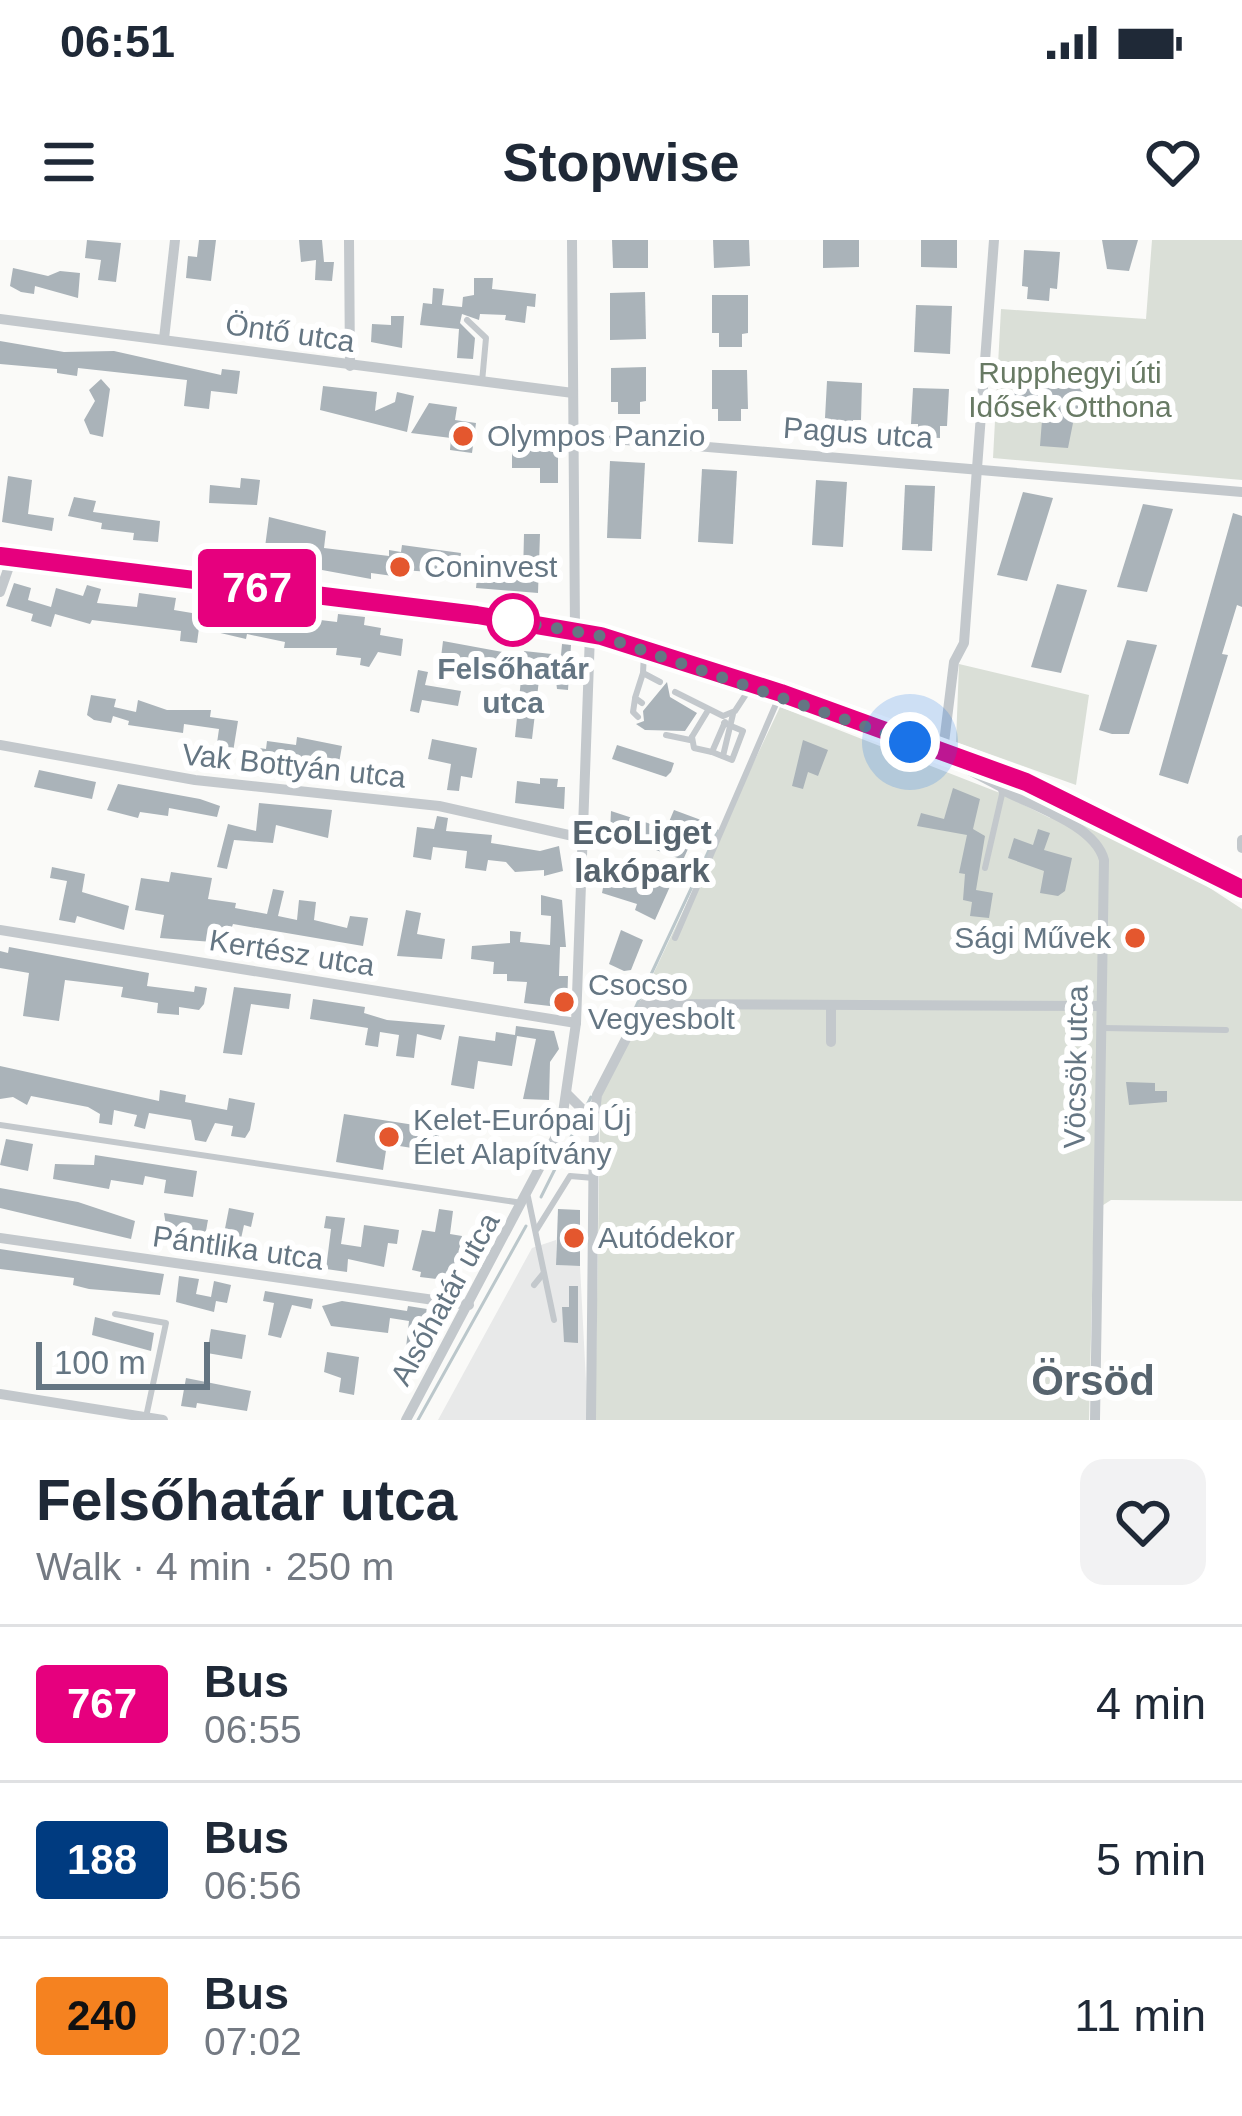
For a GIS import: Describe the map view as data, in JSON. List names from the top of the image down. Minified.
{"streets":{"street":["Öntő utca","Pagus utca","Vak Bottyán utca","Kertész utca","Vöcsök utca","Pántlika utca","Alsóhatár utca"]},"crossings":[["Vak Bottyán utca","Alsóhatár utca"],["Kertész utca","Alsóhatár utca"],["Pántlika utca","Alsóhatár utca"]],"districts":["EcoLiget lakópark","Örsöd"],"parks":["Rupphegyi úti Idősek Otthona"],"places":["Olympos Panzio","Coninvest","Felsőhatár utca","Sági Művek","Csocso Vegyesbolt","Kelet-Európai Új Élet Alapítvány","Autódekor"],"lines":["bus line 767"],"scale_bar":"100 m","page":{"status":"06:51","header":"Stopwise","on_map":"767","scale":"100 m","heading":["Felsőhatár utca","Walk · 4 min · 250 m"],"list":[{"mark":"767","name":"Bus","note":"06:55","value":"4 min"},{"mark":"188","name":"Bus","note":"06:56","value":"5 min"},{"mark":"240","name":"Bus","note":"07:02","value":"11 min"}]}}
